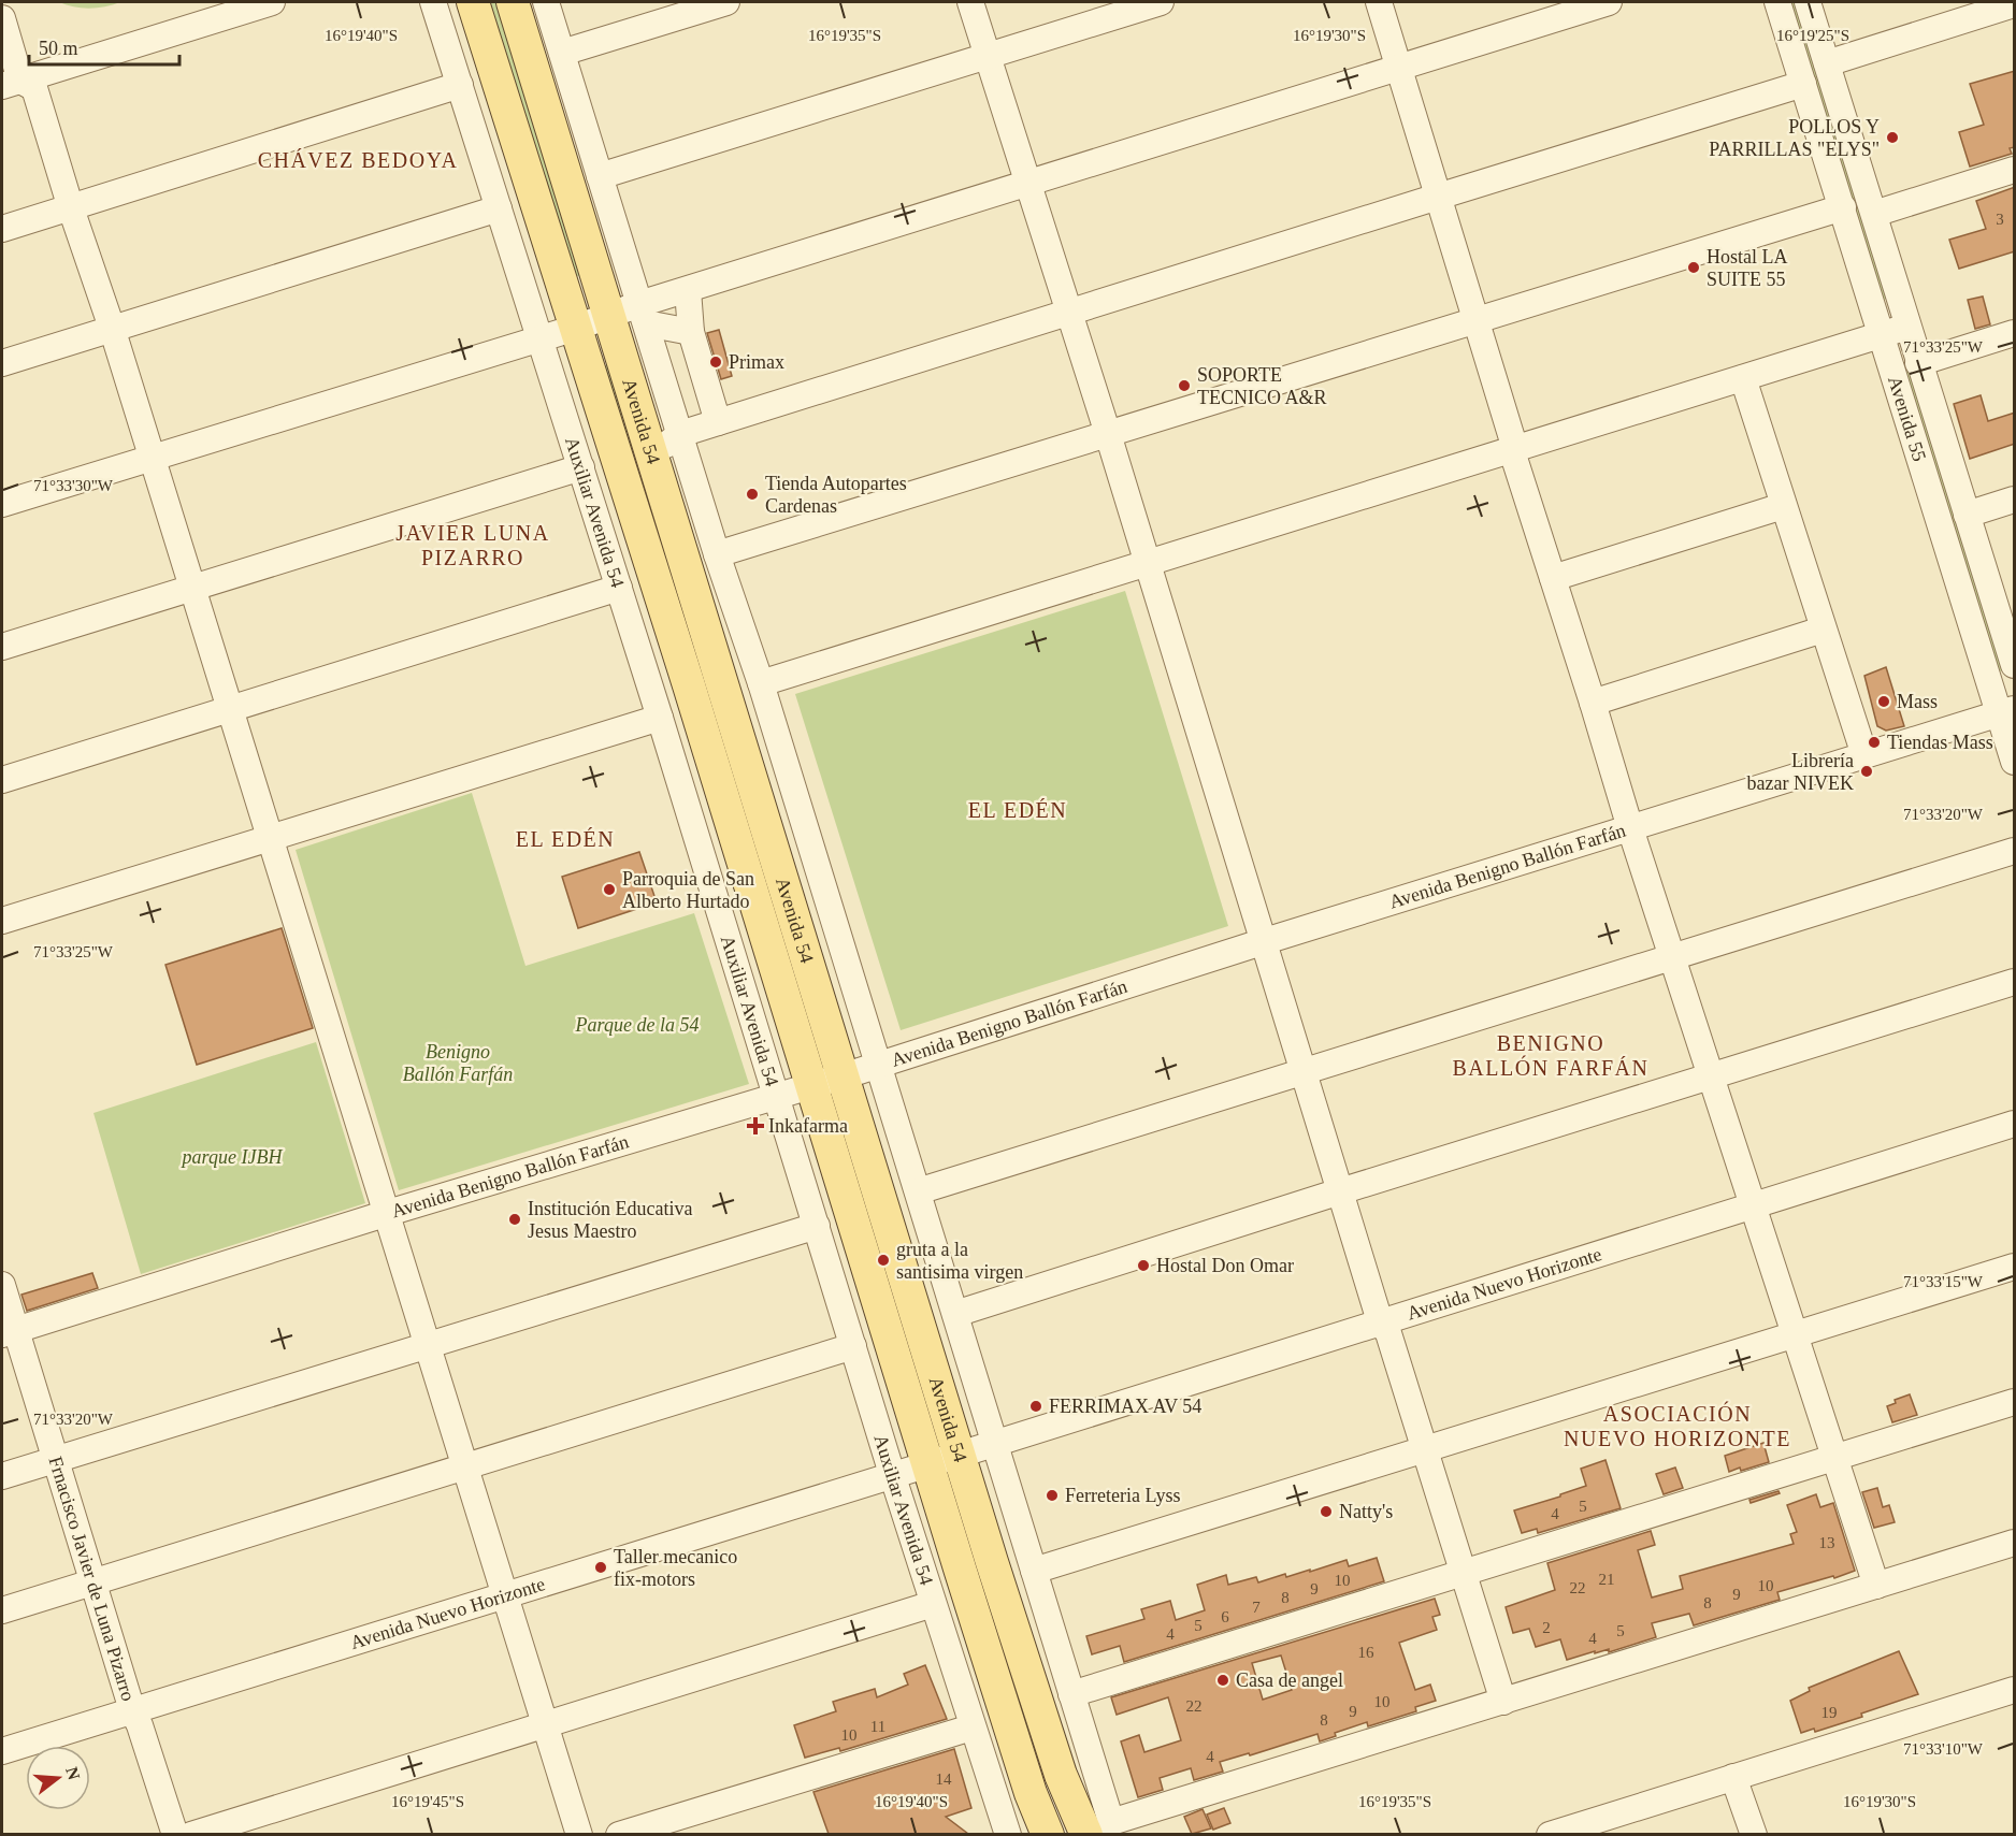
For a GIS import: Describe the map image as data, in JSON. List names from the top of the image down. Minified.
{"streets":{"main road":["Avenida 54"],"street":["Avenida 55","Auxiliar Avenida 54","Avenida Benigno Ballón Farfán","Avenida Nuevo Horizonte","Frnacisco Javier de Luna Pizarro"]},"crossings":[["Avenida 55","Avenida Benigno Ballón Farfán"],["Avenida 54","Avenida Benigno Ballón Farfán"],["Avenida 54","Avenida Nuevo Horizonte"],["Auxiliar Avenida 54","Avenida Benigno Ballón Farfán"],["Auxiliar Avenida 54","Avenida Nuevo Horizonte"],["Avenida Benigno Ballón Farfán","Frnacisco Javier de Luna Pizarro"],["Avenida Nuevo Horizonte","Frnacisco Javier de Luna Pizarro"]],"districts":["CHÁVEZ BEDOYA","JAVIER LUNA PIZARRO","EL EDÉN","EL EDÉN","BENIGNO BALLÓN FARFÁN","ASOCIACIÓN NUEVO HORIZONTE"],"parks":["Parque de la 54","Benigno Ballón Farfán","parque IJBH"],"places":{"other":["POLLOS Y PARRILLAS \"ELYS\"","Hostal LA SUITE 55","Primax","SOPORTE TECNICO A&R","Tienda Autopartes Cardenas","Mass","Tiendas Mass","Librería bazar NIVEK","Parroquia de San Alberto Hurtado","Institución Educativa Jesus Maestro","gruta a la santisima virgen","Hostal Don Omar","FERRIMAX AV 54","Ferreteria Lyss","Natty's","Taller mecanico fix-motors","Casa de angel"],"health":["Inkafarma"]},"house_numbers":["3","5","4","13","21","10","10","22","9","9","8","8","7","6","5","2","5","4","4","16","10","22","9","19","8","11","10","4","14"],"scale_bar":"50 m","north":"right","coordinates":["16°19'40\"S","16°19'35\"S","16°19'30\"S","16°19'25\"S","71°33'25\"W","71°33'30\"W","71°33'20\"W","71°33'15\"W","71°33'10\"W","16°19'45\"S"]}
